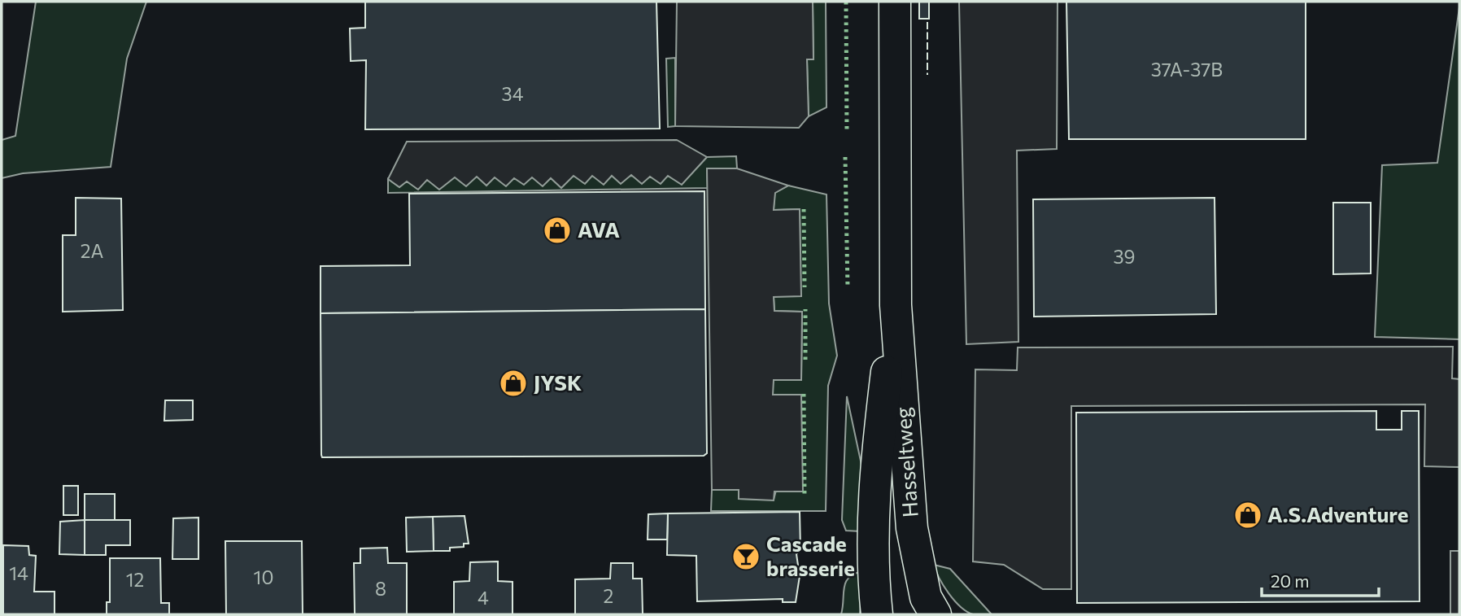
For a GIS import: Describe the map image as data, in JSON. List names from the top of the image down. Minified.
{"streets":{"main road":["Hasseltweg"]},"places":{"shop":["AVA","JYSK","A.S.Adventure"],"bar":["Cascade brasserie"]},"house_numbers":["37A-37B","34","2A","39","14","10","12","8","2","4"],"scale_bar":"20 m"}
